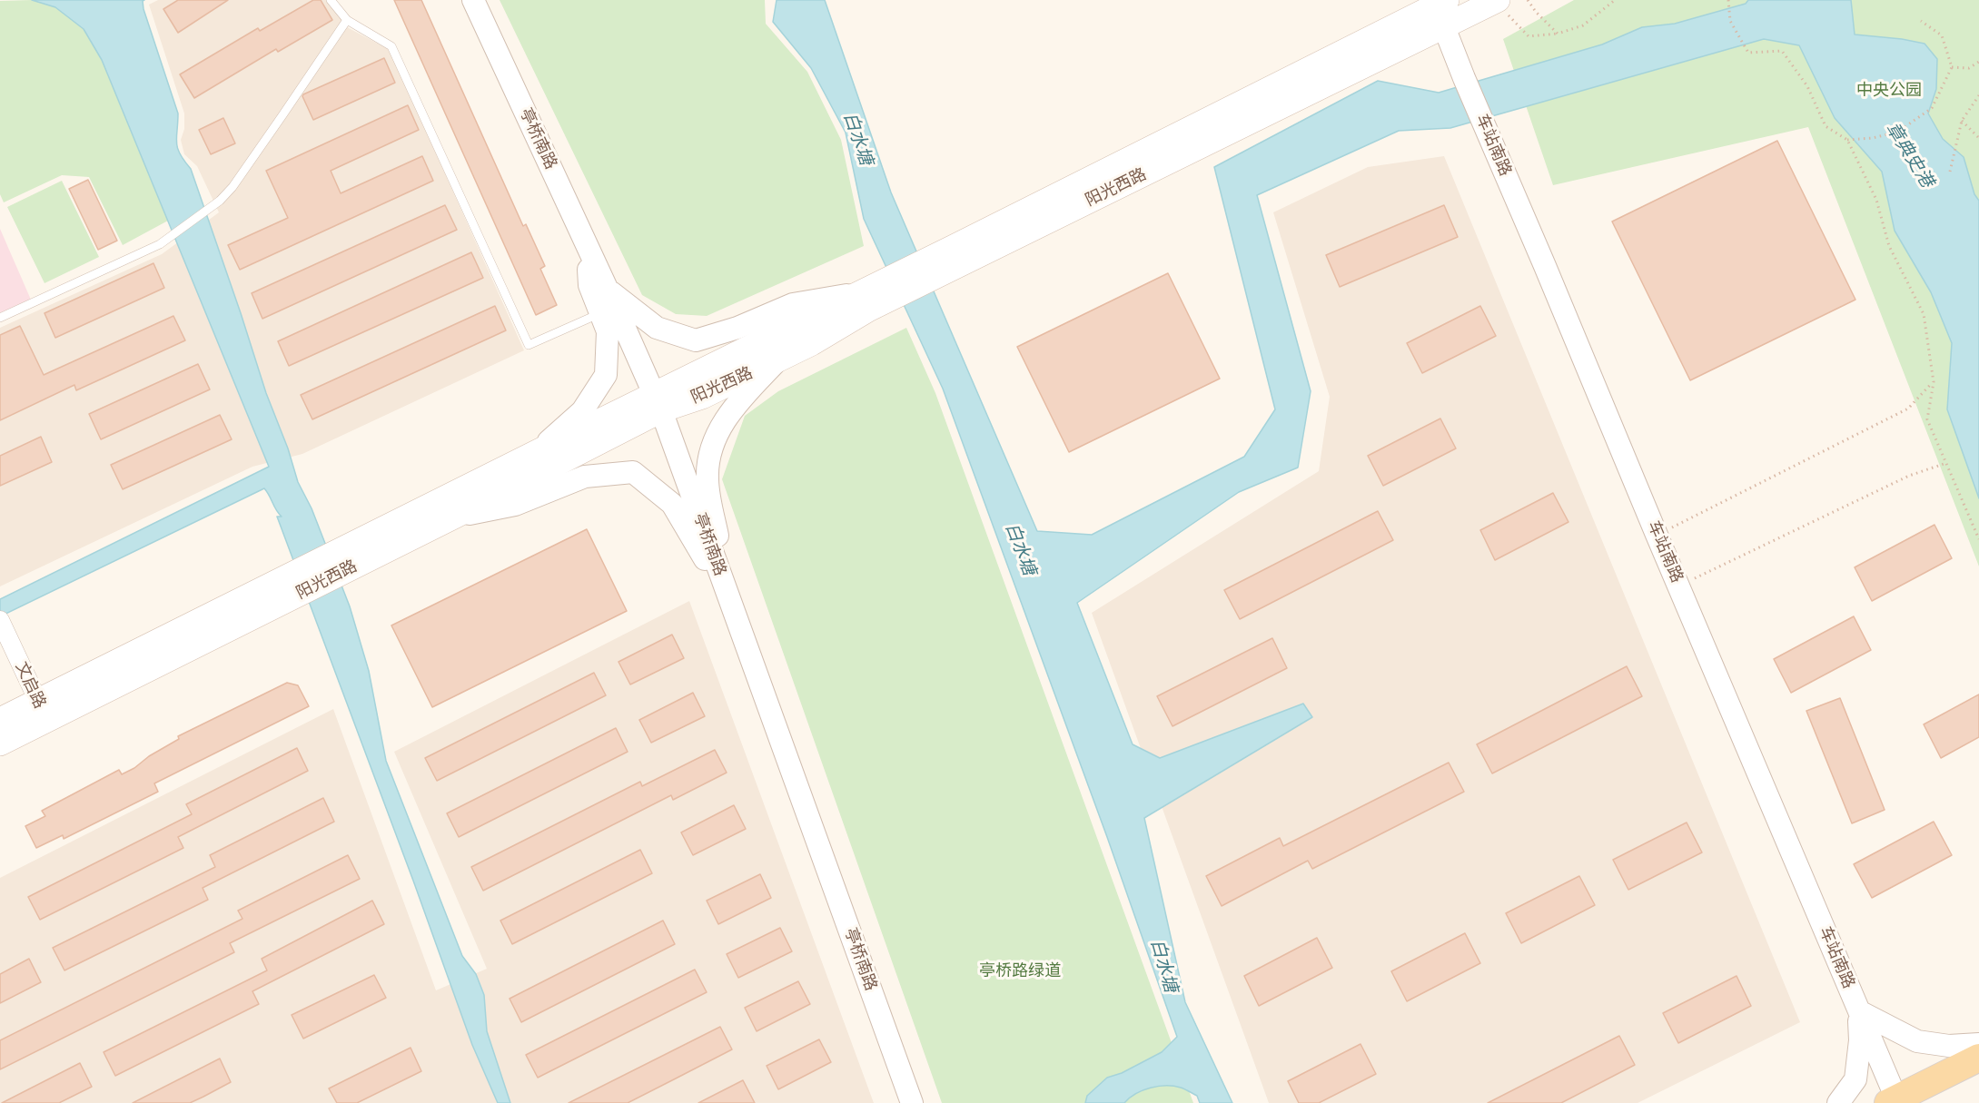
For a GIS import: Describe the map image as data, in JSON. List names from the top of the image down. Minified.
{"streets":{"main road":["阳光西路"],"street":["亭桥南路","车站南路","文启路"]},"crossings":[["亭桥南路","阳光西路"],["车站南路","阳光西路"],["阳光西路","文启路"]],"water":["白水塘","章典史港"],"parks":["中央公园","亭桥路绿道"]}
